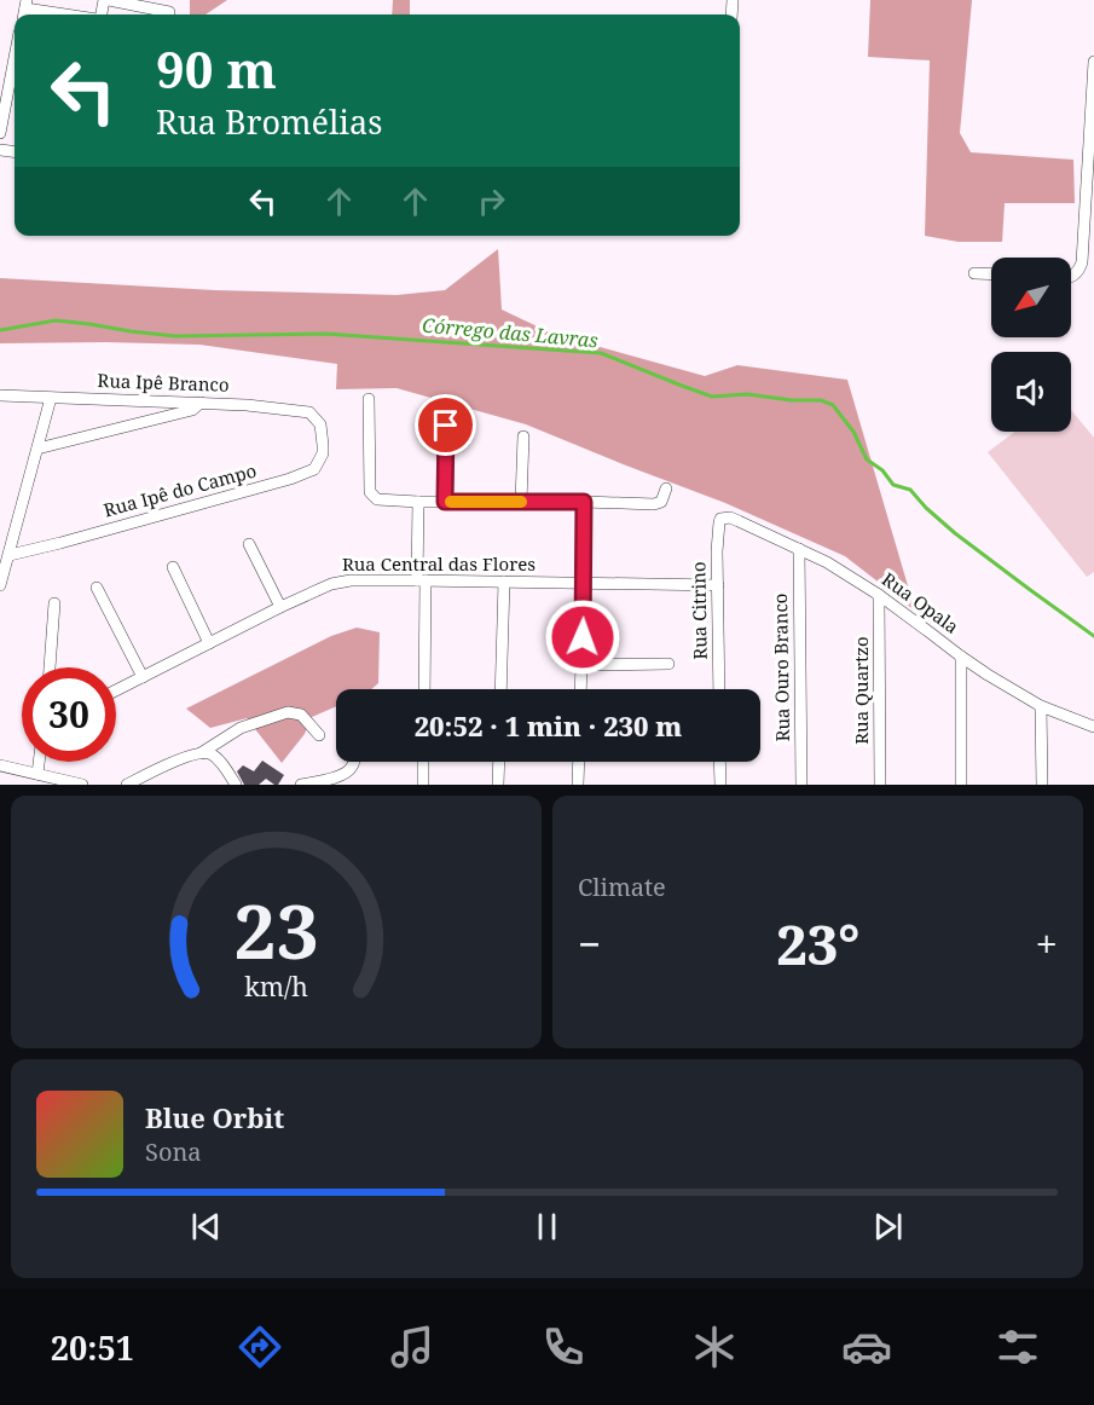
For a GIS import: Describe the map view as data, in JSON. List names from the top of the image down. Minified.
{"streets":{"street":["Rua Ipê Branco","Rua Ipê do Campo","Rua Central das Flores","Rua Opala","Rua Citrino","Rua Ouro Branco","Rua Quartzo"]},"crossings":[["Rua Ipê Branco","Rua Ipê do Campo"],["Rua Central das Flores","Rua Citrino"],["Rua Opala","Rua Citrino"],["Rua Opala","Rua Ouro Branco"],["Rua Opala","Rua Quartzo"]],"water":["Córrego das Lavras"],"north":"bottom left","page":{"turn":["90 m","Rua Bromélias"],"limit":"30","trip":"20:52 · 1 min · 230 m","tile":"Climate","heat":["−","23°","+"],"song":["Blue Orbit","Sona"],"tabs":"20:51","gauge":["23","km/h"]}}
